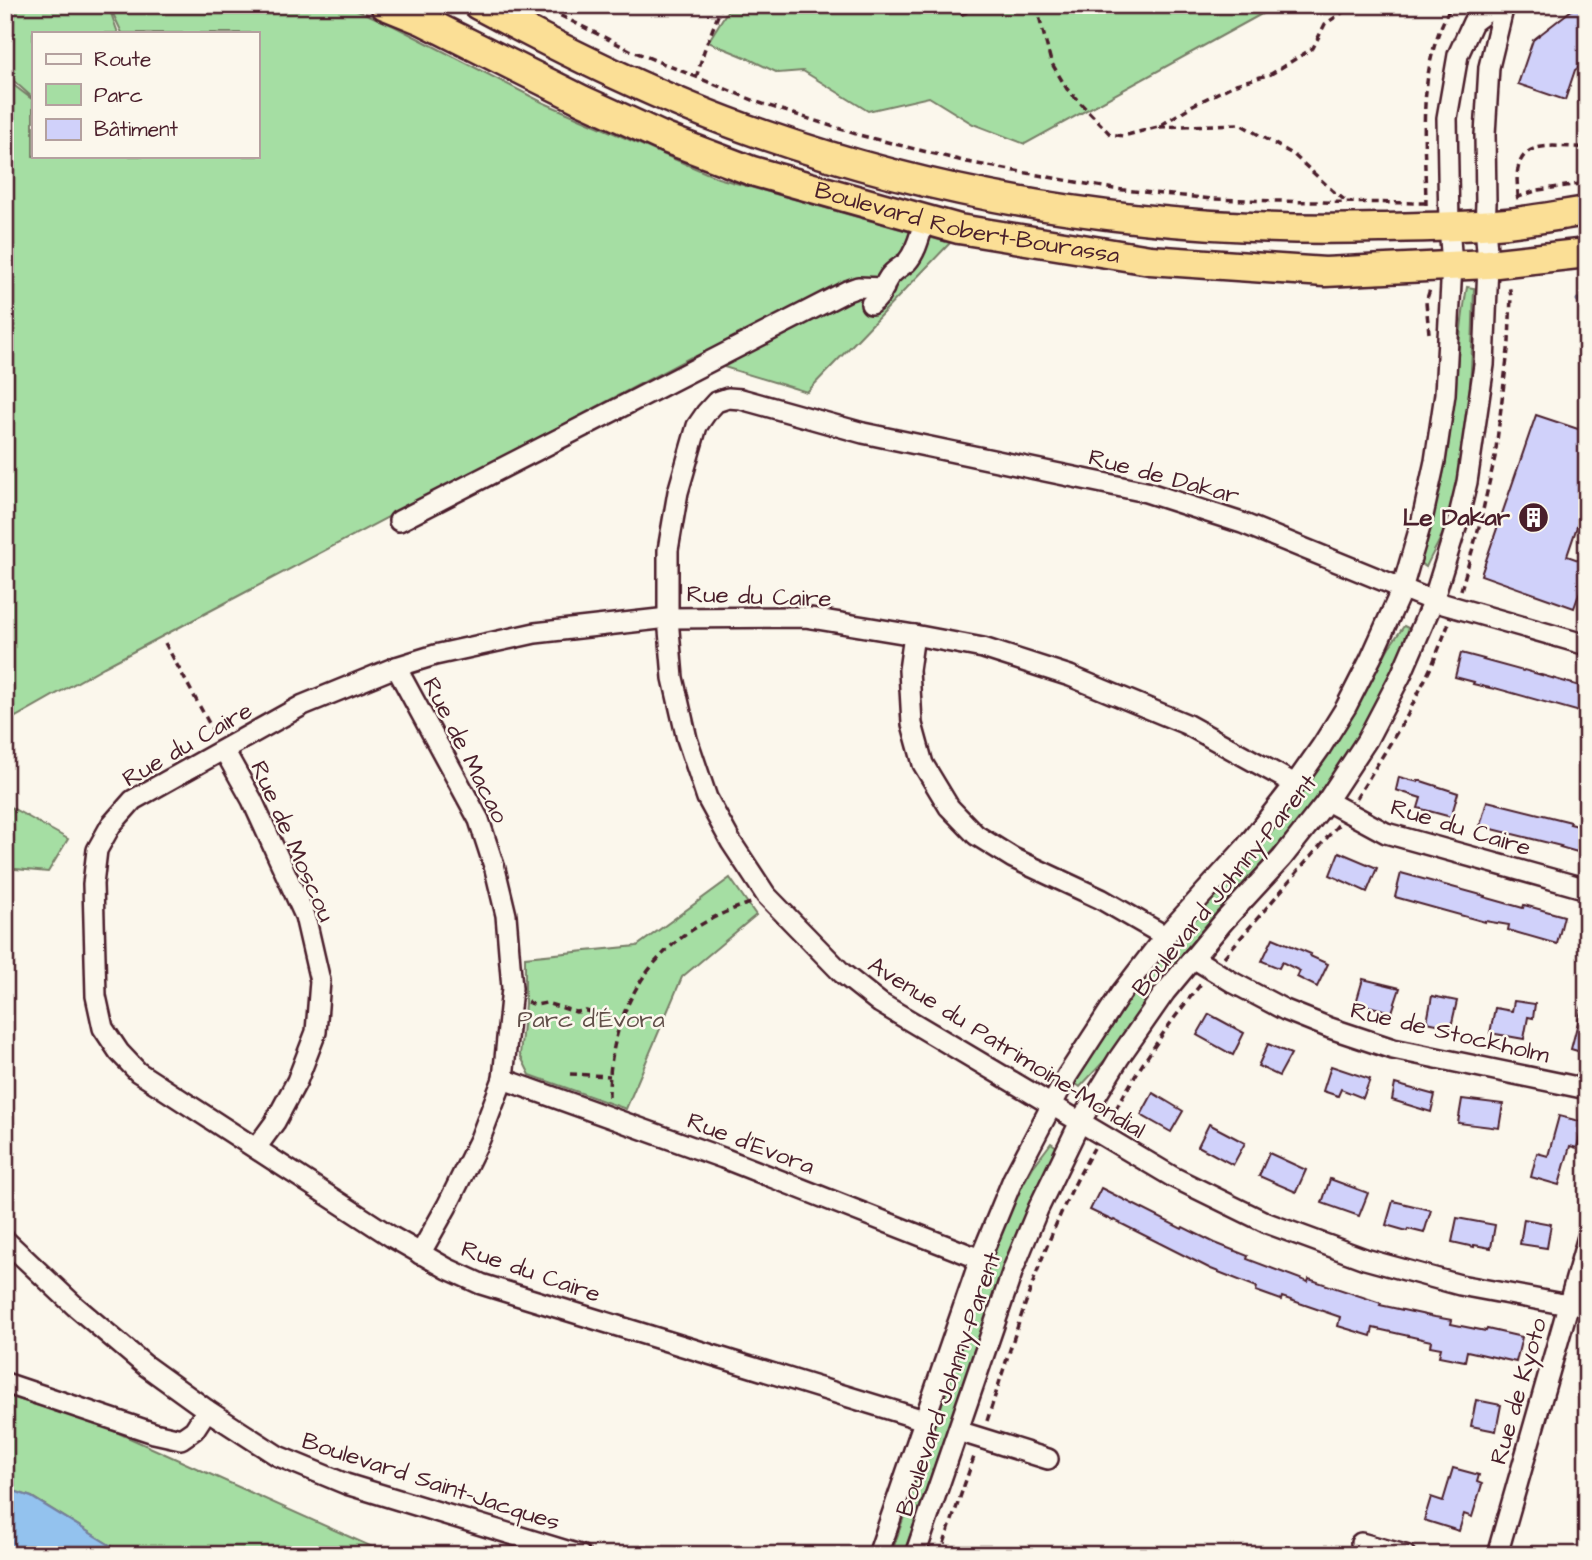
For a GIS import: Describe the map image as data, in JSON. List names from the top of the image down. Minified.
{"streets":{"highway":["Boulevard Robert-Bourassa"],"street":["Rue de Dakar","Rue du Caire","Rue de Macao","Rue de Moscou","Boulevard Johnny-Parent","Rue de Stockholm","Avenue du Patrimoine-Mondial","Rue d'Evora","Rue de Kyoto","Boulevard Saint-Jacques"]},"crossings":[["Boulevard Robert-Bourassa","Boulevard Johnny-Parent"],["Rue de Dakar","Boulevard Johnny-Parent"],["Rue de Dakar","Avenue du Patrimoine-Mondial"],["Rue du Caire","Rue de Macao"],["Rue du Caire","Rue de Moscou"],["Rue du Caire","Boulevard Johnny-Parent"],["Rue du Caire","Avenue du Patrimoine-Mondial"],["Rue de Macao","Rue d'Evora"],["Boulevard Johnny-Parent","Rue de Stockholm"],["Boulevard Johnny-Parent","Avenue du Patrimoine-Mondial"],["Boulevard Johnny-Parent","Rue d'Evora"],["Avenue du Patrimoine-Mondial","Rue de Kyoto"]],"parks":["Parc d'Évora"],"places":{"building":["Le Dakar"]},"legend":["Route","Parc","Bâtiment"]}
